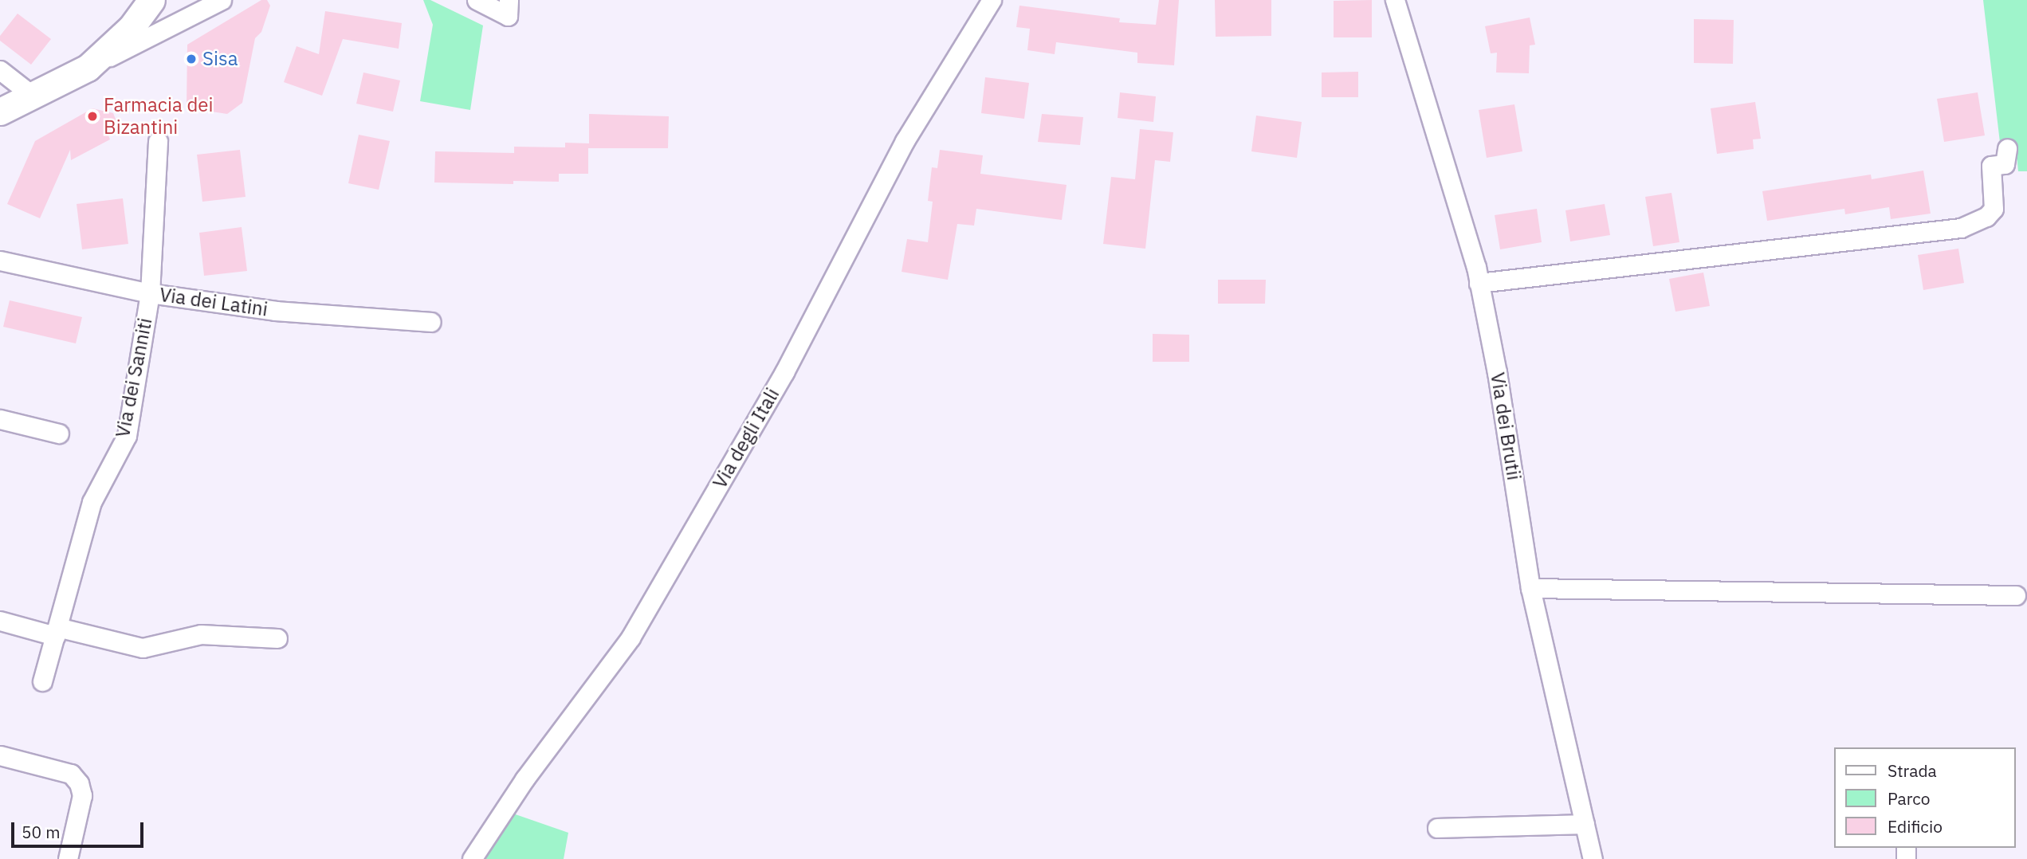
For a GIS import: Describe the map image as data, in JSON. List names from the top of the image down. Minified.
{"streets":{"street":["Via dei Latini","Via dei Sanniti","Via dei Brutii","Via degli Itali"]},"crossings":[["Via dei Latini","Via dei Sanniti"]],"places":["Sisa","Farmacia dei Bizantini"],"legend":["Strada","Parco","Edificio"],"scale_bar":"50 m"}
